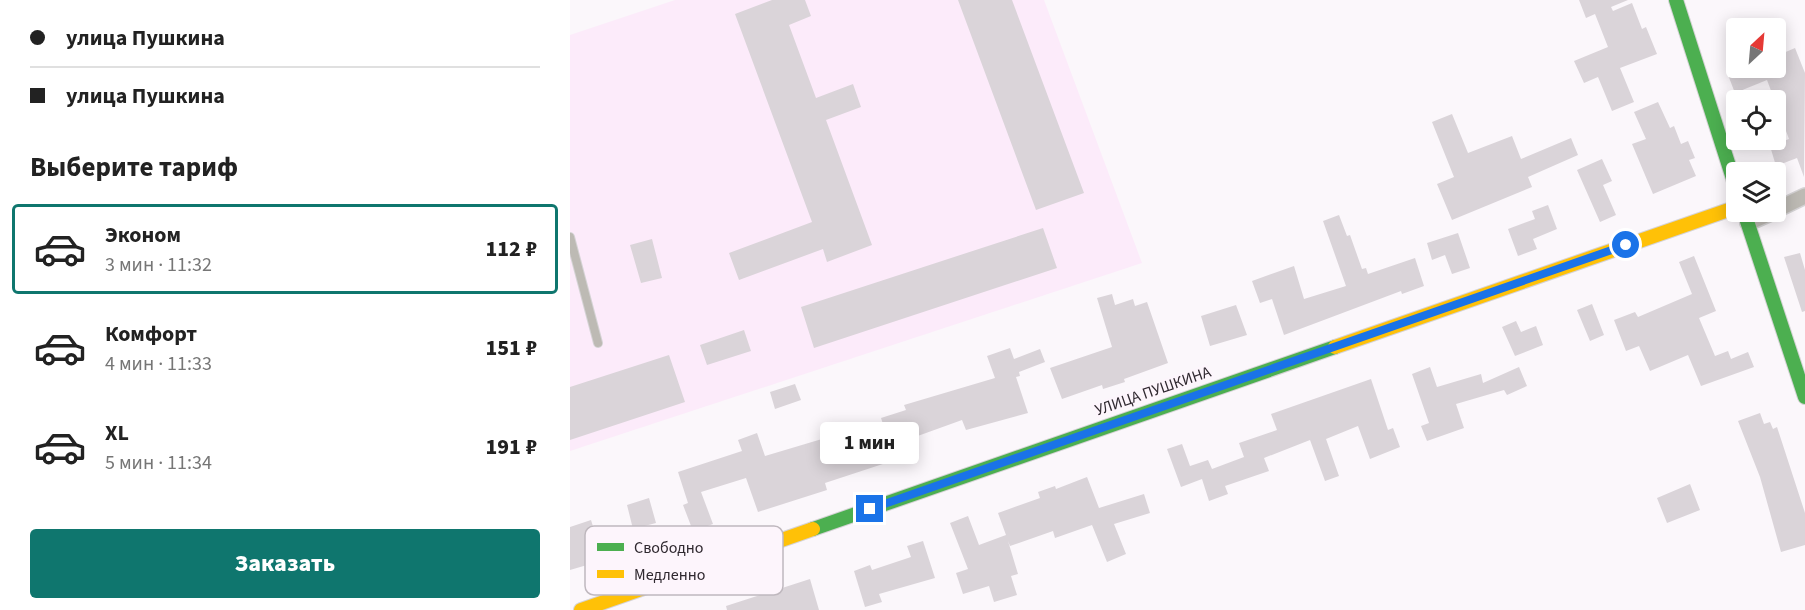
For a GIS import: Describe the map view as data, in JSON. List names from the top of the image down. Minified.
{"streets":{"street":["УЛИЦА ПУШКИНА"]},"legend":["Свободно","Медленно"],"north":"top right","page":{"banner":["улица Пушкина","улица Пушкина"],"heading":"Выберите тариф","list":[{"name":"Эконом","note":"3 мин · 11:32","value":"112 ₽"},{"name":"Комфорт","note":"4 мин · 11:33","value":"151 ₽"},{"name":"XL","note":"5 мин · 11:34","value":"191 ₽"}],"bubble":"1 мин","buttons":"Заказать"}}
